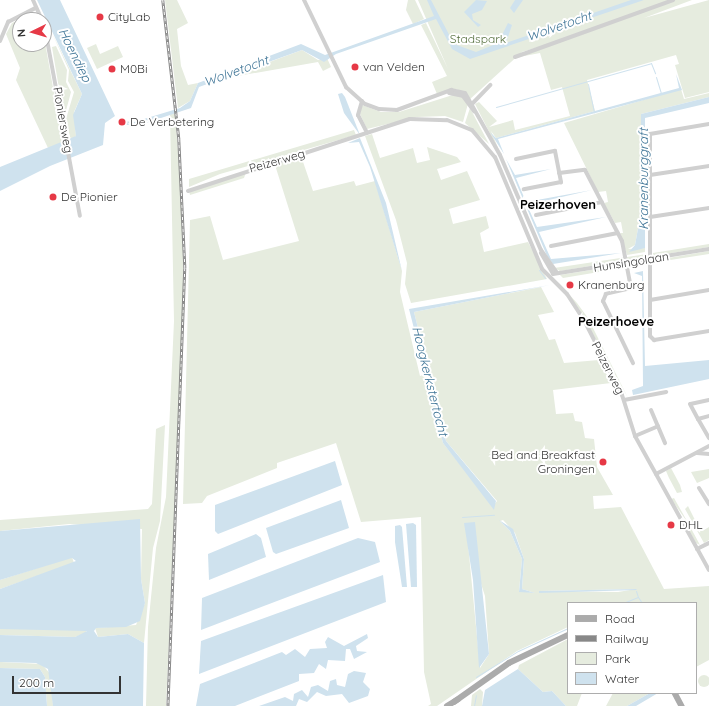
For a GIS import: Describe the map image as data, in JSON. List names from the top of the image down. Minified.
{"streets":{"street":["Pioniersweg","Peizerweg","Hunsingolaan"]},"districts":["Peizerhoven","Peizerhoeve"],"water":["Wolvetocht","Hoendiep","Kranenburggraft","Hoogkerkstertocht"],"parks":["Stadspark"],"places":["CityLab","van Velden","M0Bi","De Verbetering","De Pionier","Kranenburg","Bed and Breakfast Groningen","DHL"],"legend":["Road","Railway","Park","Water"],"scale_bar":"200 m","north":"left"}
